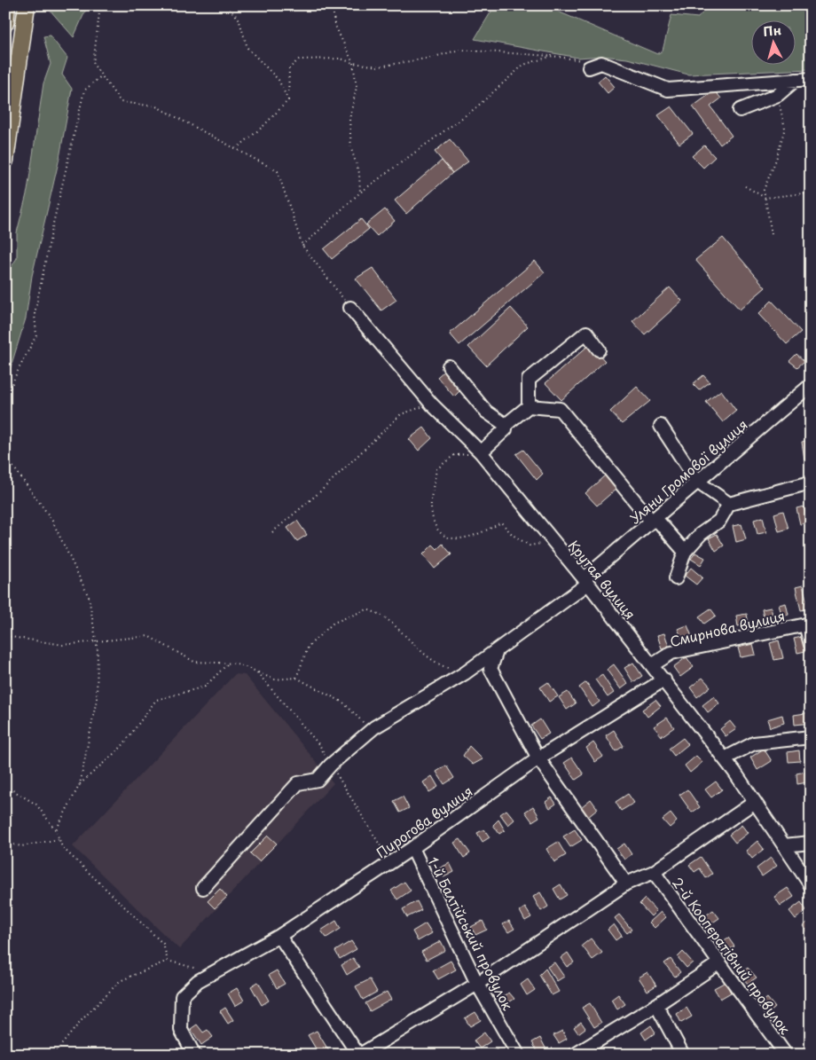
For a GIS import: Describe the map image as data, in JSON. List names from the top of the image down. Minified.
{"streets":{"street":["Уляни Громової вулиця","Крутая вулиця","Смирнова вулиця","Пирогова вулиця","1-й Балтійський провулок","2-й Коопєратівний провулок"]},"crossings":[["Уляни Громової вулиця","Крутая вулиця"],["Крутая вулиця","Смирнова вулиця"],["Крутая вулиця","Пирогова вулиця"],["Пирогова вулиця","1-й Балтійський провулок"]],"north":"top"}
